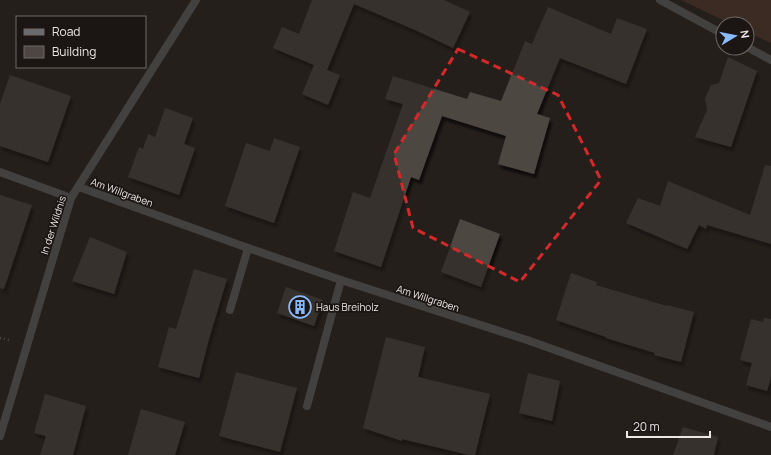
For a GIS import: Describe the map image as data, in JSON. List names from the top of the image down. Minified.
{"streets":{"street":["Am Willgraben","In der Wildnis"]},"crossings":[["Am Willgraben","In der Wildnis"]],"places":{"building":["Haus Breiholz"]},"legend":["Road","Building"],"scale_bar":"20 m","north":"right"}
